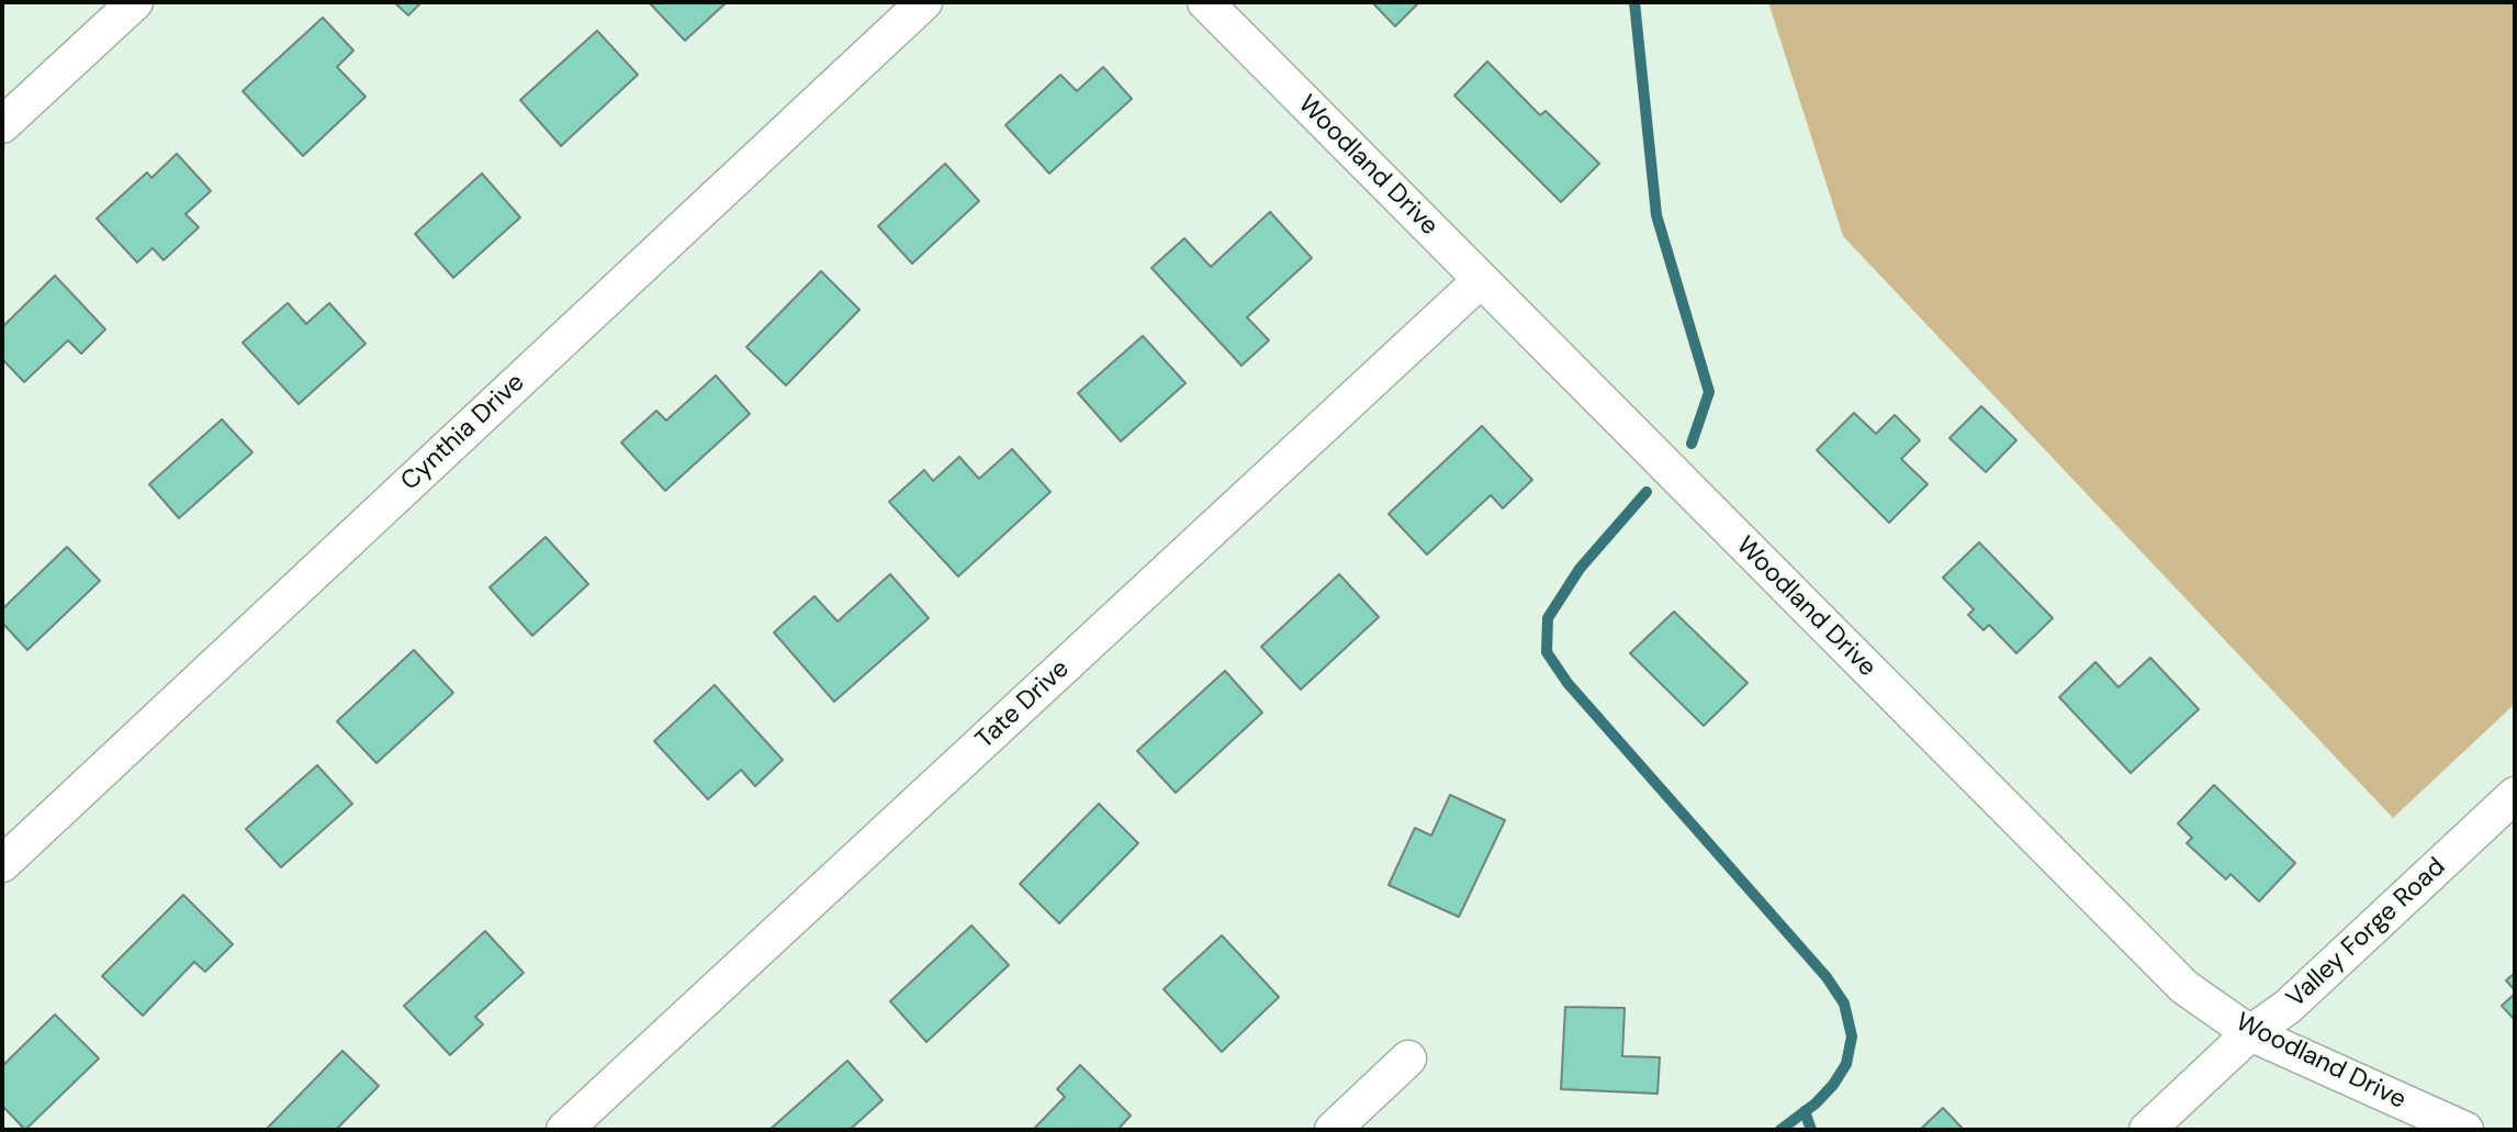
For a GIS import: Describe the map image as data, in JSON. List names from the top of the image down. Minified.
{"streets":{"street":["Woodland Drive","Cynthia Drive","Tate Drive","Valley Forge Road"]},"crossings":[["Woodland Drive","Tate Drive"],["Woodland Drive","Valley Forge Road"]]}
